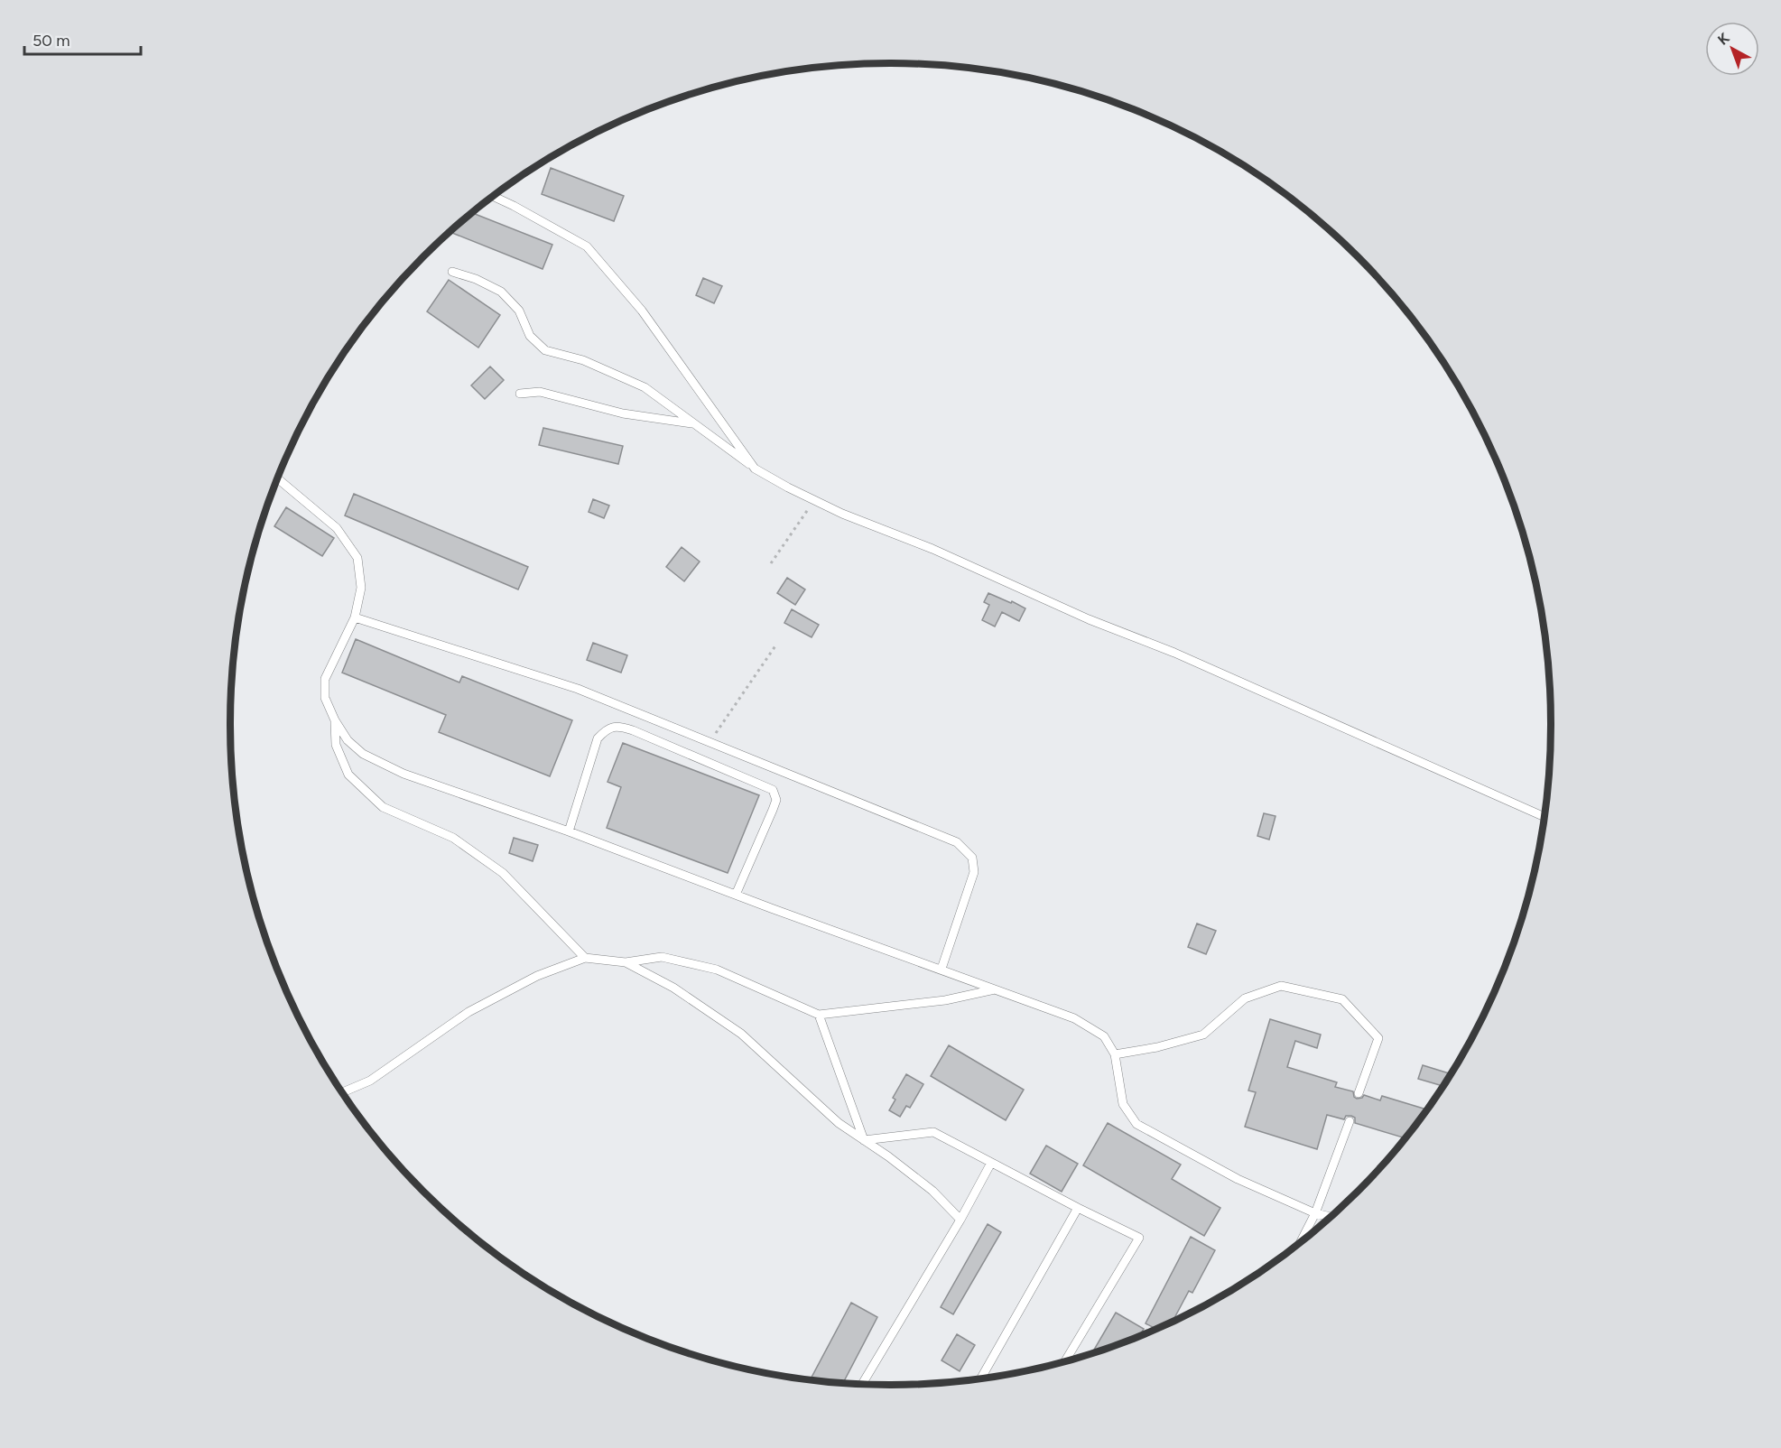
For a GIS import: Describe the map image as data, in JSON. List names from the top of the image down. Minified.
{"scale_bar":"50 m","north":"top left"}
